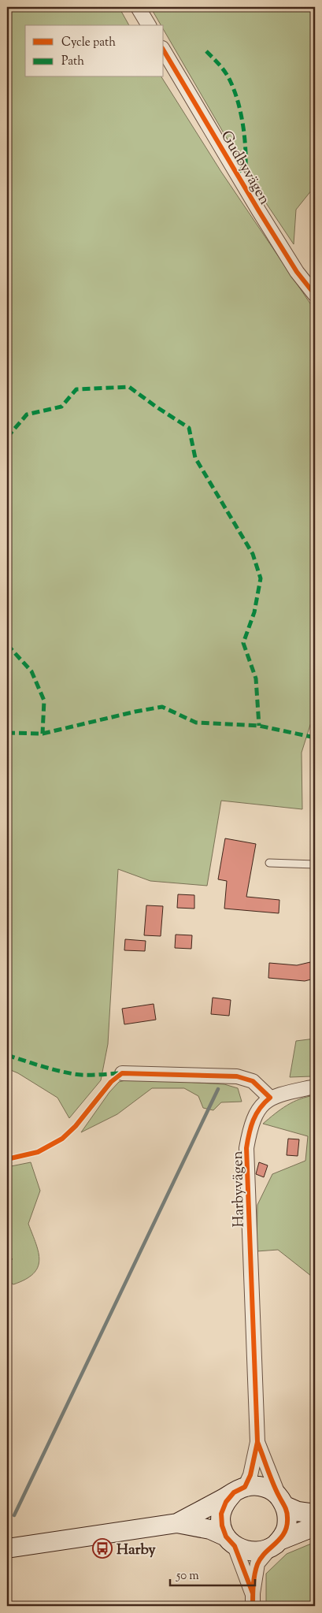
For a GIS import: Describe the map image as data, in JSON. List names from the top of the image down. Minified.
{"streets":{"street":["Gudbyvägen","Harbyvägen"]},"places":{"bus stop":["Harby"]},"legend":["Cycle path","Path"],"scale_bar":"50 m"}
